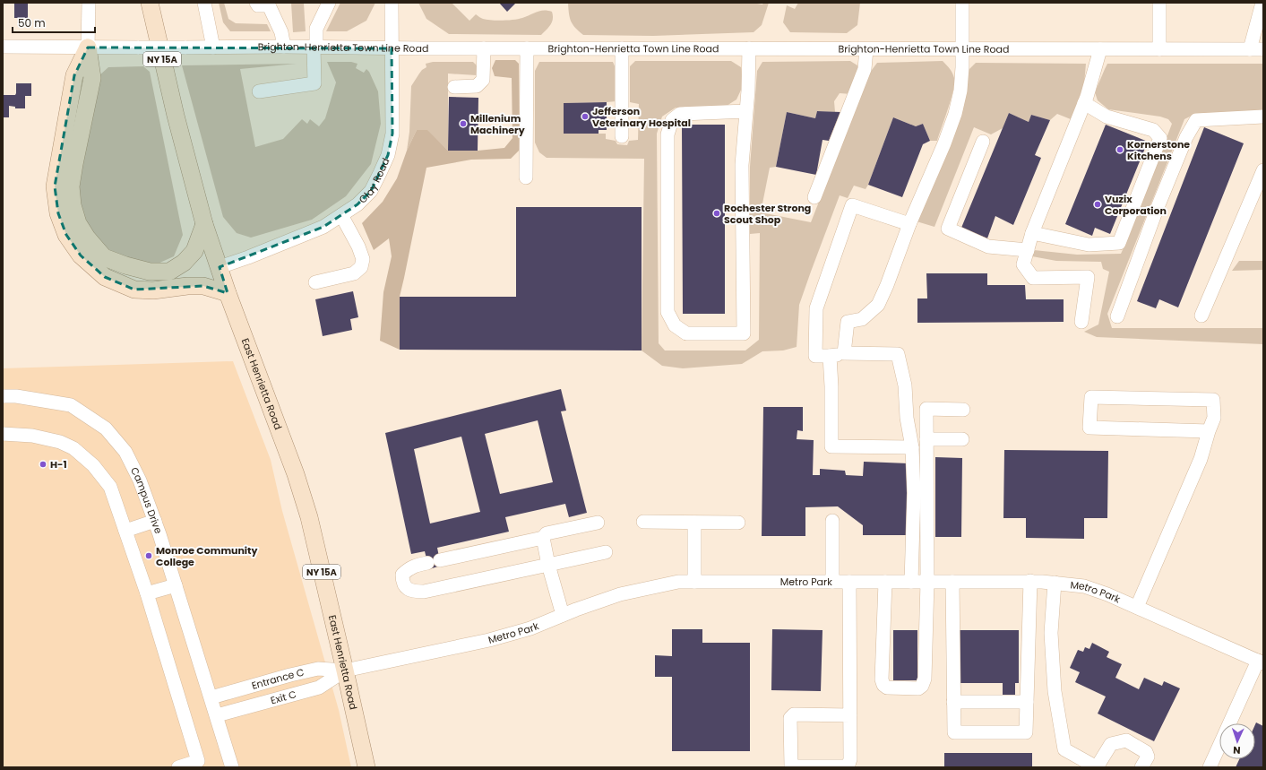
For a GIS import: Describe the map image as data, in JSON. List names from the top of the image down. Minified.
{"streets":{"main road":["NY 15A","East Henrietta Road"],"street":["Brighton-Henrietta Town Line Road","Clay Road","Campus Drive","Metro Park","Entrance C","Exit C"]},"crossings":[["Brighton-Henrietta Town Line Road","Clay Road"],["Clay Road","East Henrietta Road"],["East Henrietta Road","Metro Park"],["East Henrietta Road","Entrance C"],["East Henrietta Road","Exit C"],["Campus Drive","Entrance C"],["Campus Drive","Exit C"],["Metro Park","Entrance C"],["Metro Park","Exit C"],["Entrance C","Exit C"]],"places":["Jefferson Veterinary Hospital","Millenium Machinery","Kornerstone Kitchens","Vuzix Corporation","Rochester Strong Scout Shop","H-1","Monroe Community College"],"scale_bar":"50 m","north":"bottom"}
